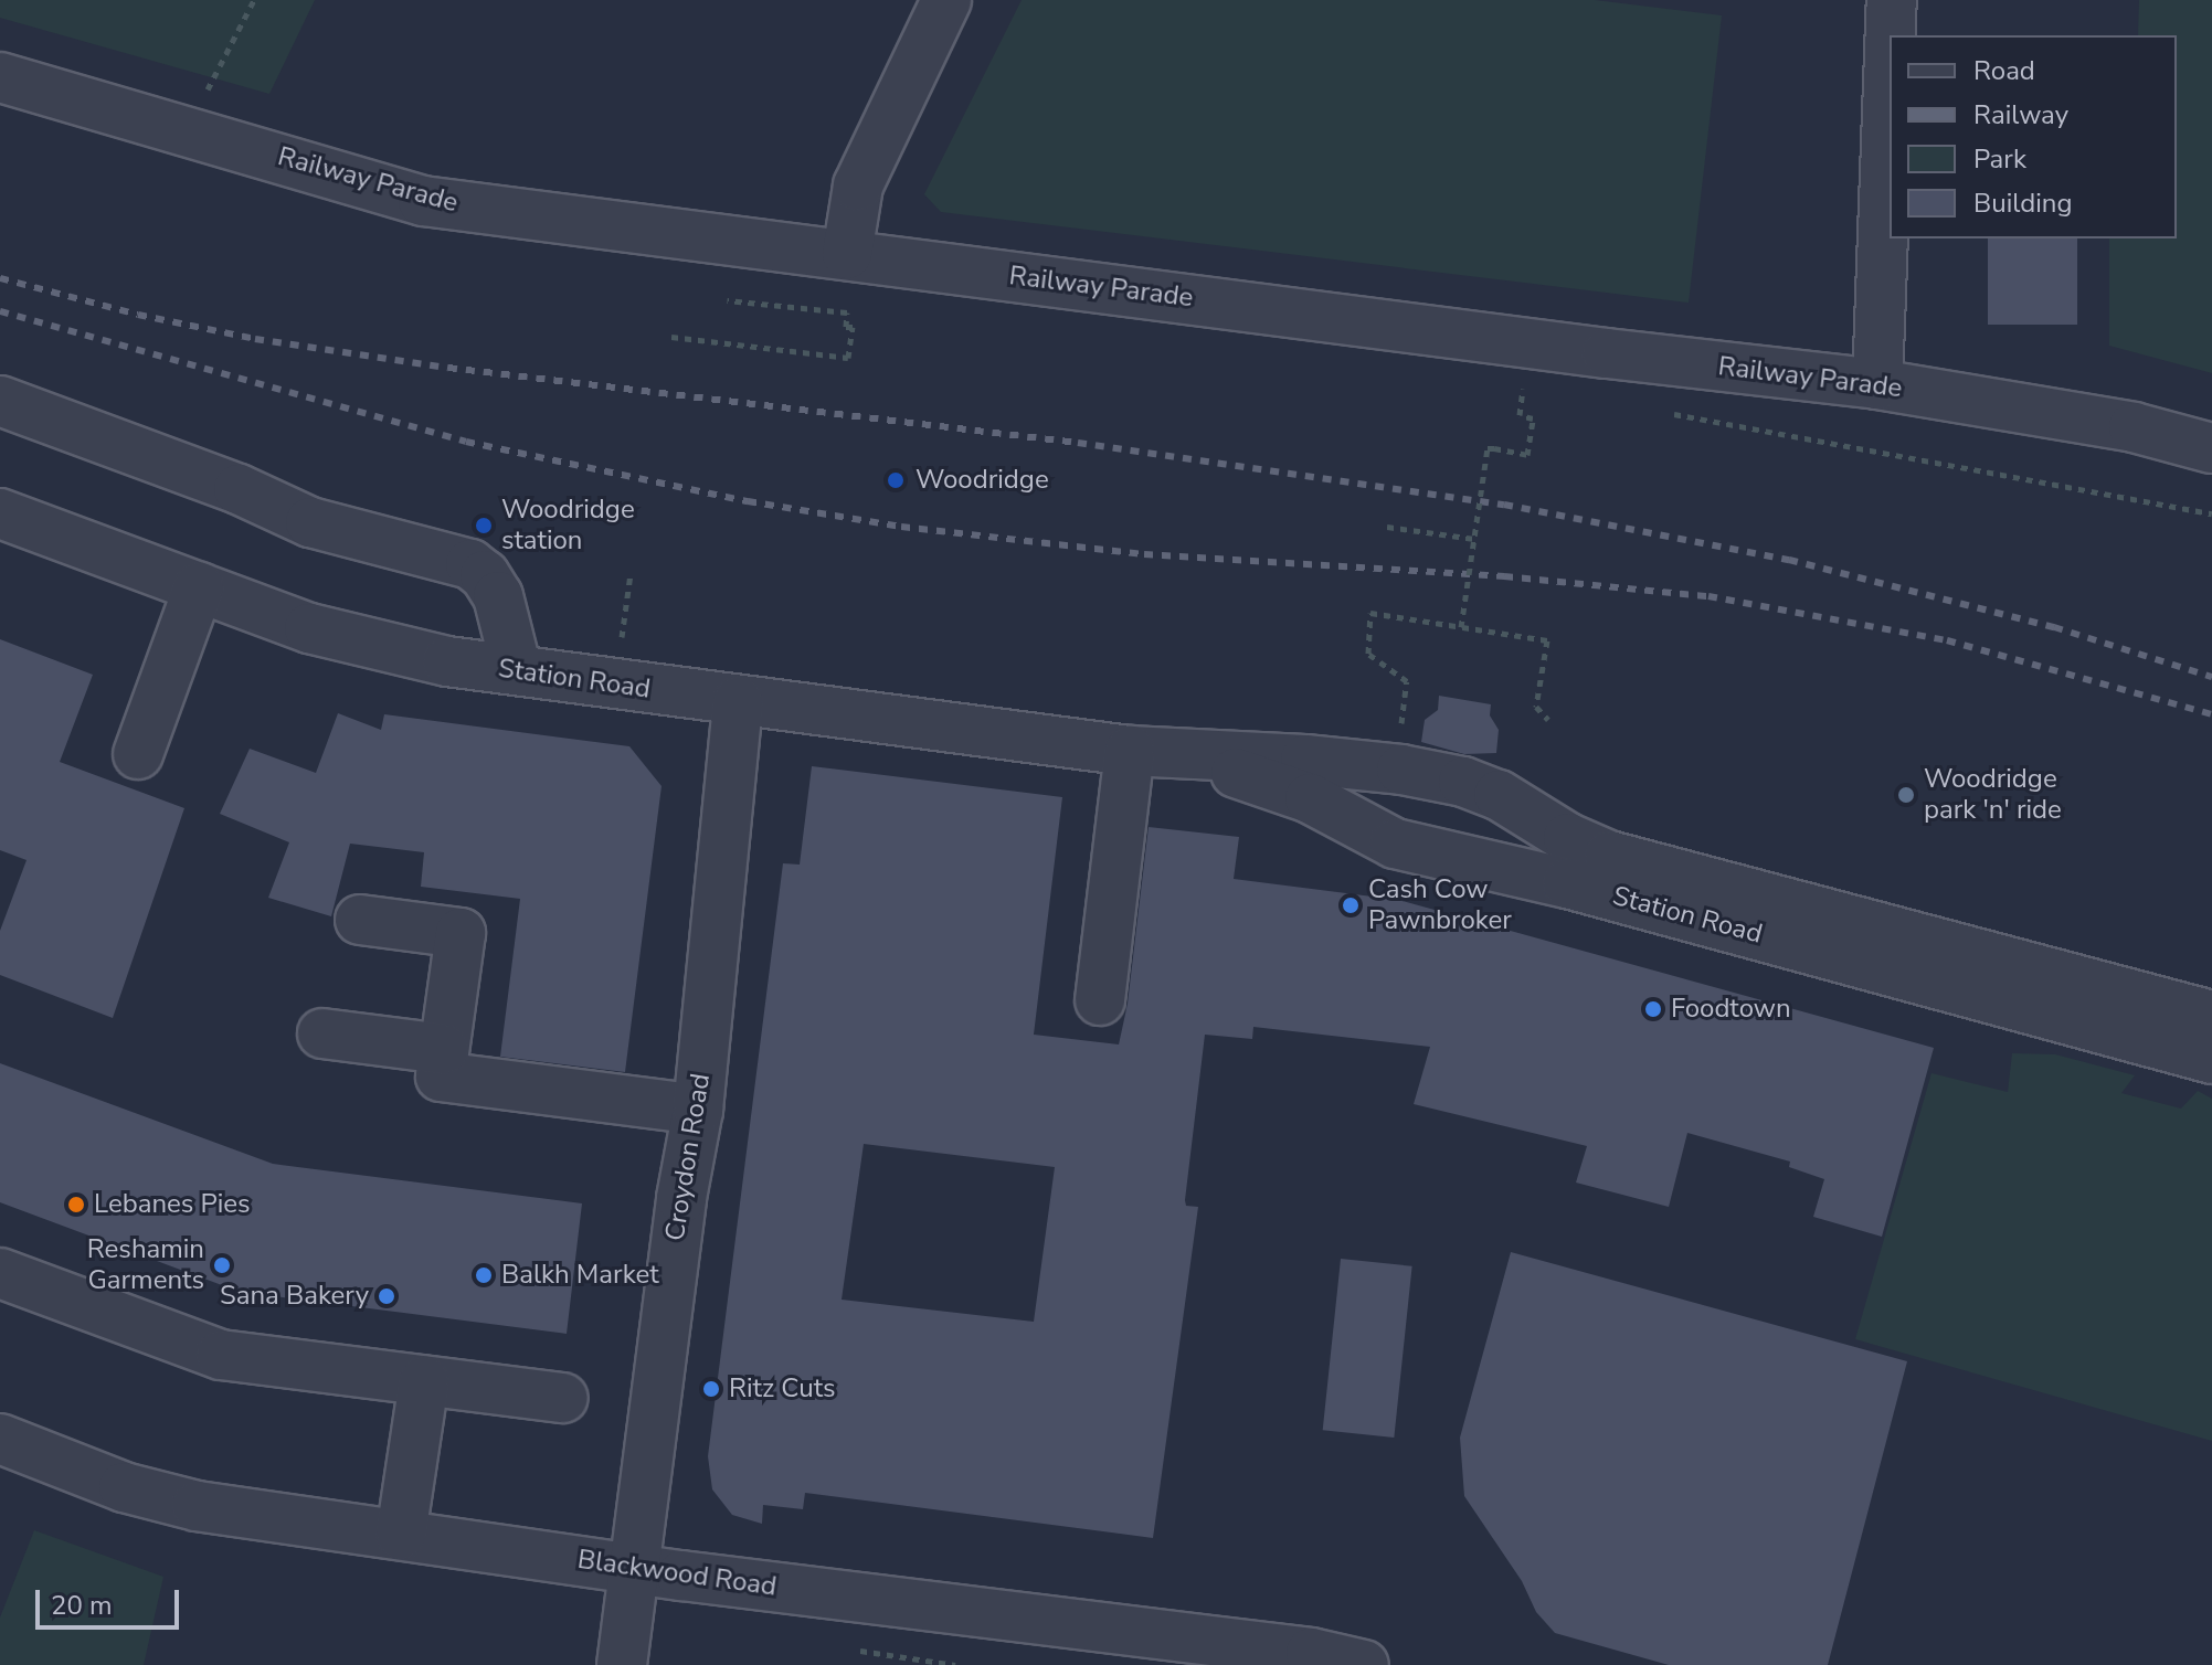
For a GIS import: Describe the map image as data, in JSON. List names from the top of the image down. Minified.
{"streets":{"street":["Railway Parade","Station Road","Croydon Road","Blackwood Road"]},"crossings":[["Station Road","Croydon Road"],["Croydon Road","Blackwood Road"]],"places":["Woodridge","Woodridge station","Woodridge park 'n' ride","Cash Cow Pawnbroker","Foodtown","Lebanes Pies","Reshamin Garments","Balkh Market","Sana Bakery","Ritz Cuts"],"legend":["Road","Railway","Park","Building"],"scale_bar":"20 m"}
